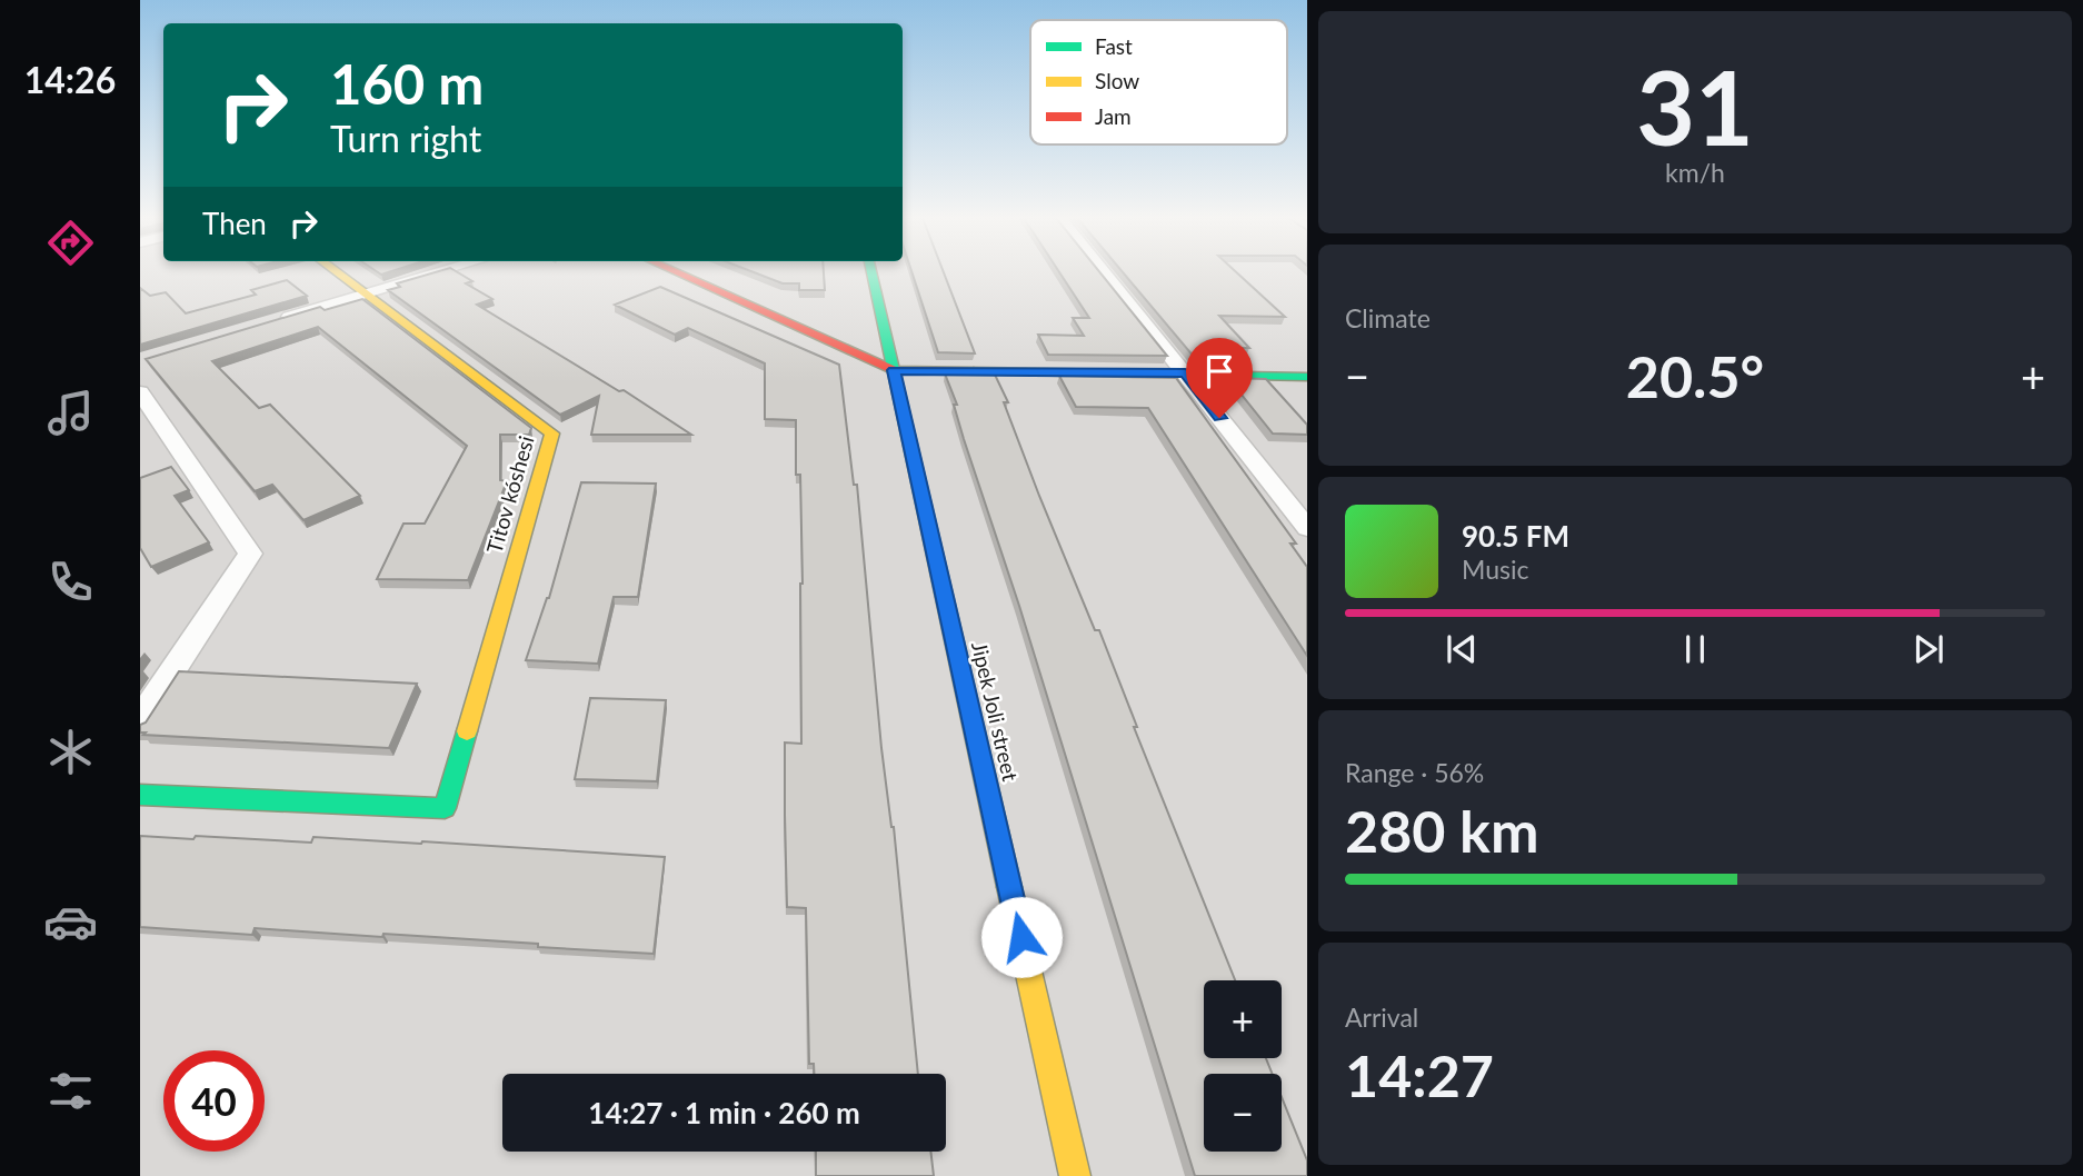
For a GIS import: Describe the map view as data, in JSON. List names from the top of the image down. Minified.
{"streets":{"street":["Titov kóshesi","Jipek Joli street"]},"legend":["Fast","Slow","Jam"],"page":{"tabs":"14:26","tile":[["31","km/h"],"Climate",["Range · 56%","280 km"],["Arrival","14:27"]],"turn":["160 m","Turn right"],"then":"Then","heat":["−","20.5°","+"],"song":["90.5 FM","Music"],"map_buttons":["+","−"],"limit":"40","trip":"14:27 · 1 min · 260 m"}}
